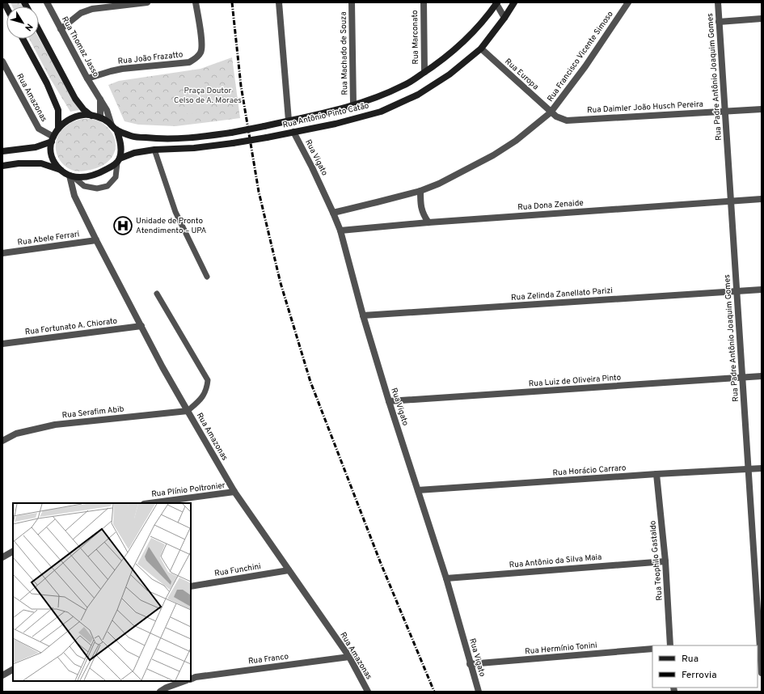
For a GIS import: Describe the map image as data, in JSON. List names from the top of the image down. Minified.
{"streets":{"main road":["Rua Antônio Pinto Catão"],"street":["Rua Marconato","Rua Thomaz Jasso","Rua Machado de Souza","Rua Francisco Vicente Simoso","Rua João Frazatto","Rua Europa","Rua Padre Antônio Joaquim Gomes","Rua Amazonas","Rua Daimler João Husch Pereira","Rua Vigato","Rua Dona Zenaide","Rua Abele Ferrari","Rua Zelinda Zanellato Parizi","Rua Fortunato A. Chiorato","Rua Luiz de Oliveira Pinto","Rua Serafim Abib","Rua Horácio Carraro","Rua Plínio Poltronier","Rua Teophilo Gastaldo","Rua Antônio da Silva Maia","Rua Funchini","Rua Hermínio Tonini","Rua Franco"]},"crossings":[["Rua Marconato","Rua Antônio Pinto Catão"],["Rua Thomaz Jasso","Rua João Frazatto"],["Rua Thomaz Jasso","Rua Amazonas"],["Rua Thomaz Jasso","Rua Antônio Pinto Catão"],["Rua Machado de Souza","Rua Antônio Pinto Catão"],["Rua Francisco Vicente Simoso","Rua Europa"],["Rua Francisco Vicente Simoso","Rua Daimler João Husch Pereira"],["Rua Francisco Vicente Simoso","Rua Vigato"],["Rua Europa","Rua Daimler João Husch Pereira"],["Rua Europa","Rua Antônio Pinto Catão"],["Rua Padre Antônio Joaquim Gomes","Rua Daimler João Husch Pereira"],["Rua Padre Antônio Joaquim Gomes","Rua Dona Zenaide"],["Rua Padre Antônio Joaquim Gomes","Rua Zelinda Zanellato Parizi"],["Rua Padre Antônio Joaquim Gomes","Rua Luiz de Oliveira Pinto"],["Rua Padre Antônio Joaquim Gomes","Rua Horácio Carraro"],["Rua Amazonas","Rua Antônio Pinto Catão"],["Rua Amazonas","Rua Abele Ferrari"],["Rua Amazonas","Rua Fortunato A. Chiorato"],["Rua Amazonas","Rua Serafim Abib"],["Rua Amazonas","Rua Plínio Poltronier"],["Rua Amazonas","Rua Funchini"],["Rua Amazonas","Rua Franco"],["Rua Antônio Pinto Catão","Rua Vigato"],["Rua Vigato","Rua Dona Zenaide"],["Rua Vigato","Rua Zelinda Zanellato Parizi"],["Rua Vigato","Rua Luiz de Oliveira Pinto"],["Rua Vigato","Rua Horácio Carraro"],["Rua Vigato","Rua Antônio da Silva Maia"],["Rua Vigato","Rua Hermínio Tonini"],["Rua Horácio Carraro","Rua Teophilo Gastaldo"],["Rua Teophilo Gastaldo","Rua Antônio da Silva Maia"]],"parks":["Praça Doutor Celso de A. Moraes"],"places":{"hospital":["Unidade de Pronto Atendimento – UPA"]},"legend":["Rua","Ferrovia"],"north":"bottom right"}
